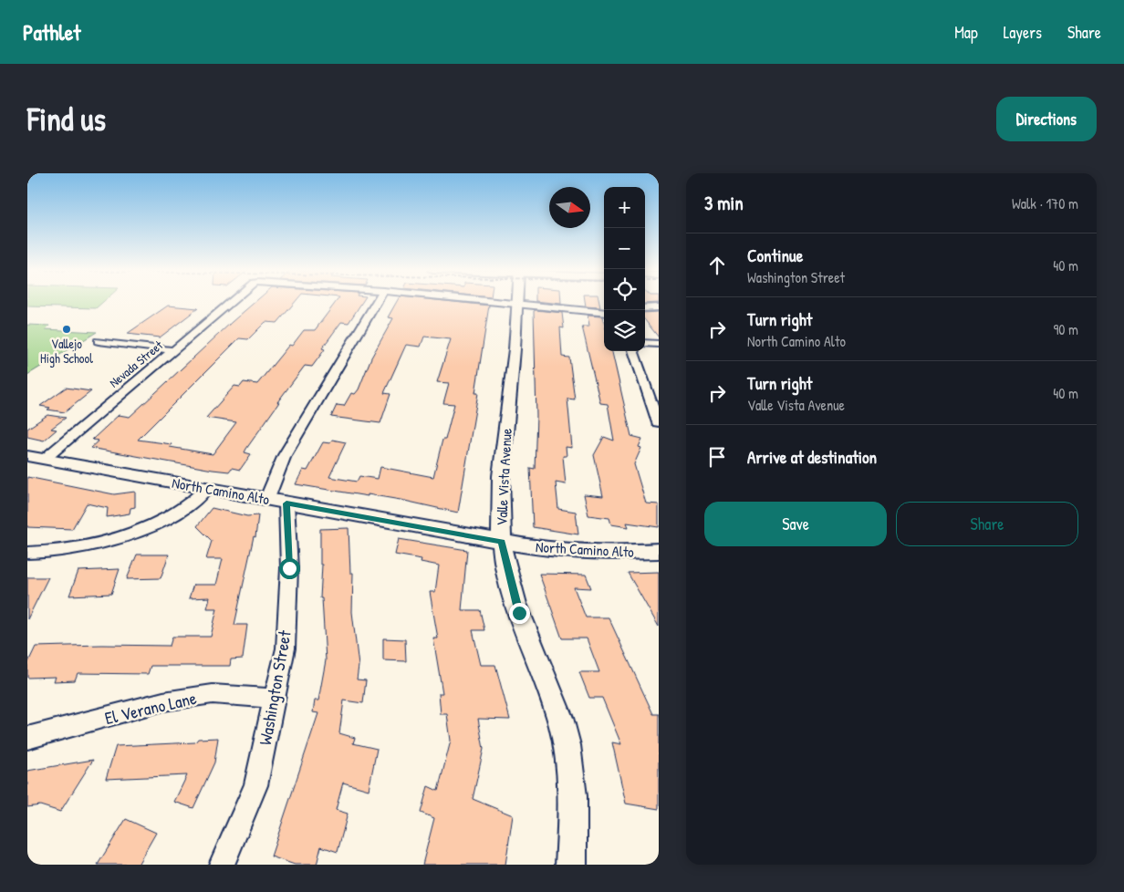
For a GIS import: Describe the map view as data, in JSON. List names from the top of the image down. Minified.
{"streets":{"street":["Nevada Street","Valle Vista Avenue","North Camino Alto","Washington Street","El Verano Lane"]},"crossings":[["Nevada Street","Valle Vista Avenue"],["Nevada Street","North Camino Alto"],["Valle Vista Avenue","North Camino Alto"],["North Camino Alto","Washington Street"],["Washington Street","El Verano Lane"]],"places":["Vallejo High School"],"north":"right","page":{"header":"Pathlet","nav":["Map","Layers","Share"],"buttons":["Directions",["Save","Share"]],"title":"Find us","heading":["3 min","Walk · 170 m"],"map_buttons":["+","−"],"list":[["Continue","Washington Street","40 m"],["Turn right","North Camino Alto","90 m"],["Turn right","Valle Vista Avenue","40 m"],"Arrive at destination"]}}
